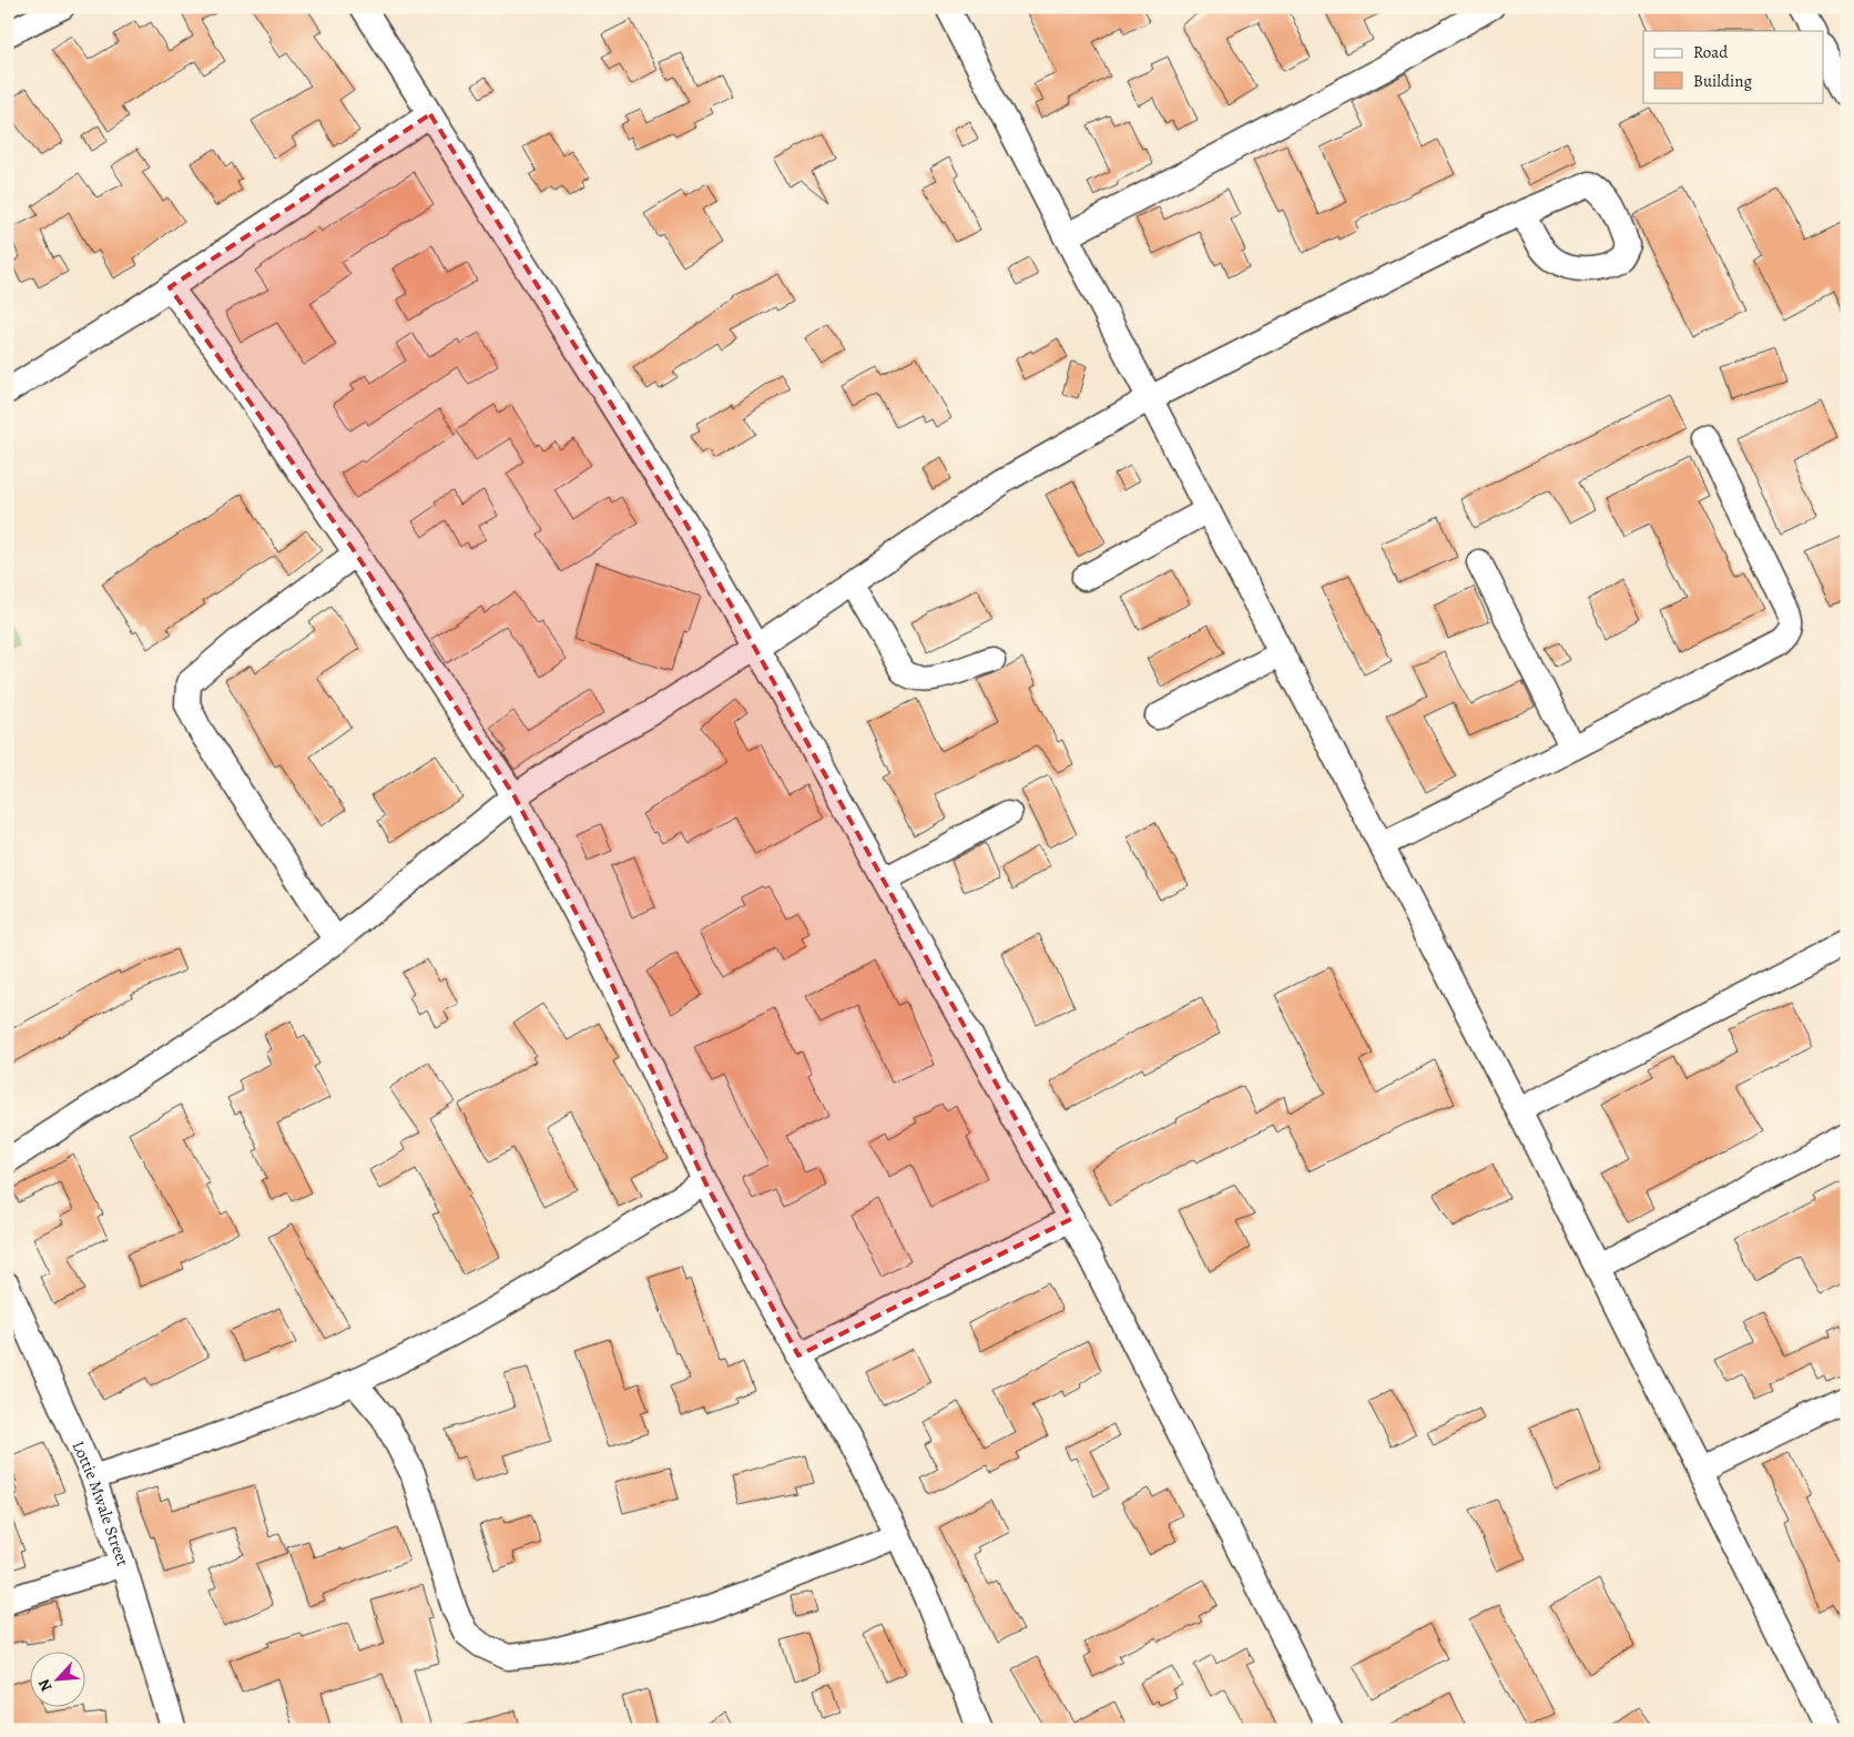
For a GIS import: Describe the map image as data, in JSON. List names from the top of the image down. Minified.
{"streets":{"street":["Lottie Mwale Street"]},"legend":["Road","Building"],"north":"bottom left"}
